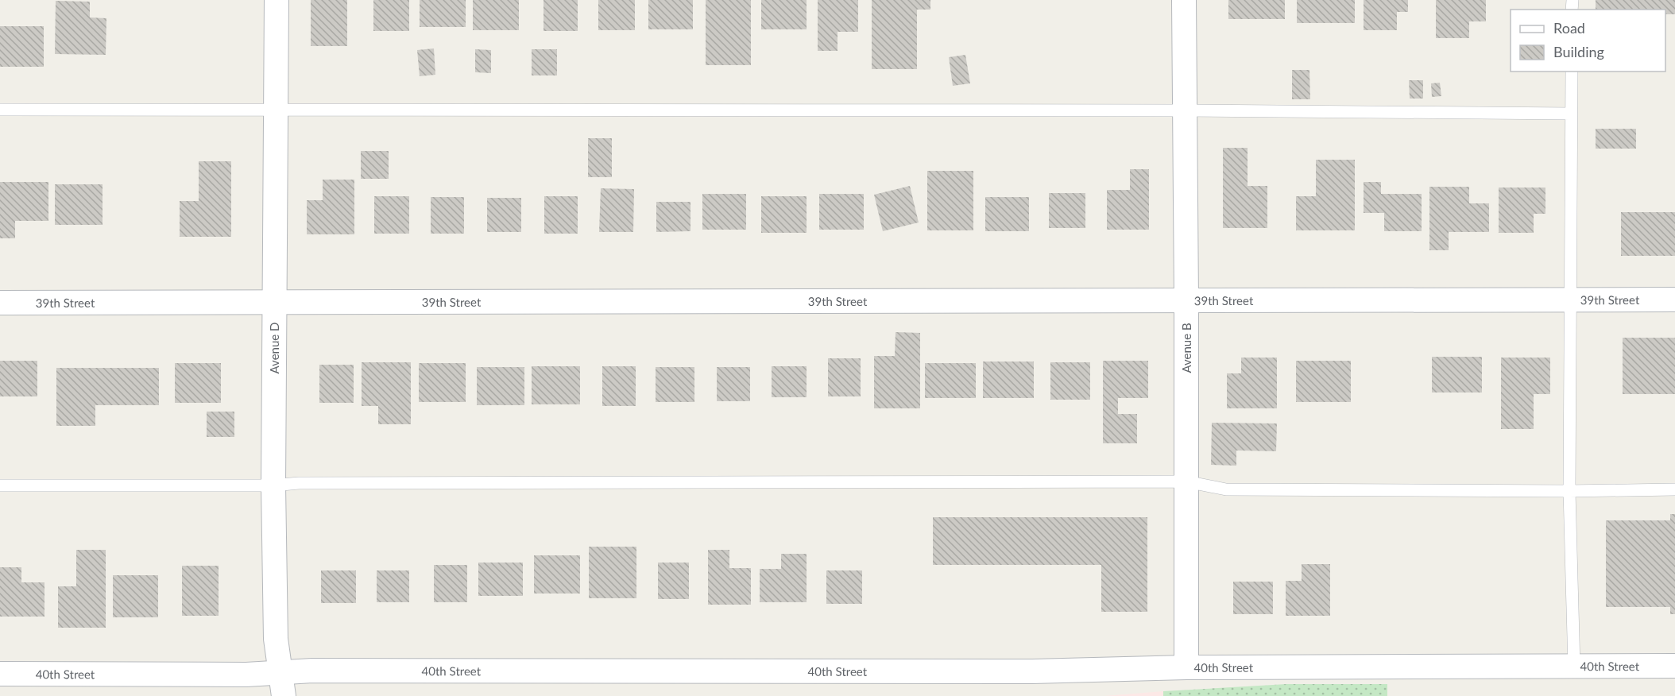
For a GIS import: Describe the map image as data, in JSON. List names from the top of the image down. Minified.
{"streets":{"street":["39th Street","Avenue D","Avenue B","40th Street"]},"crossings":[["39th Street","Avenue D"],["39th Street","Avenue B"],["Avenue D","40th Street"],["Avenue B","40th Street"]],"legend":["Road","Building"]}
